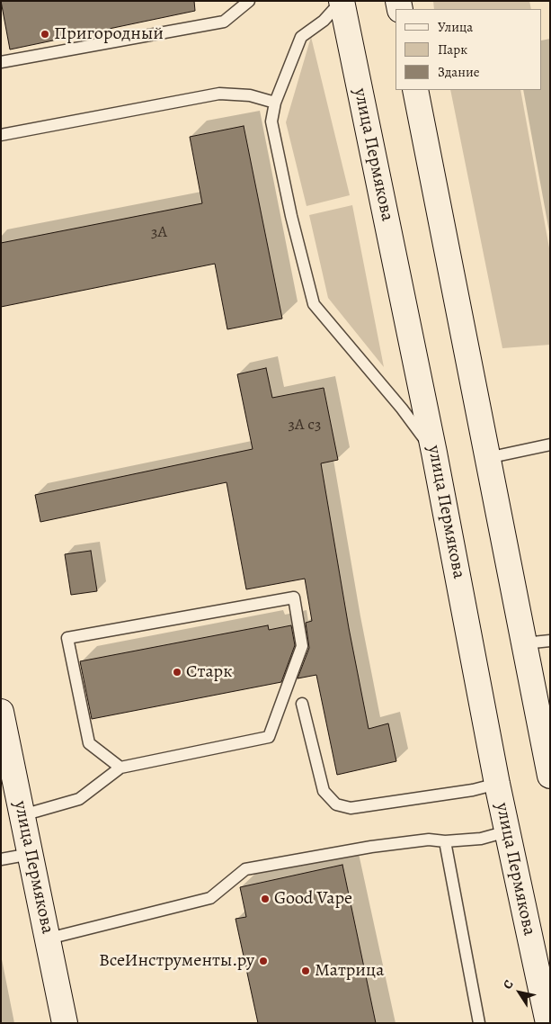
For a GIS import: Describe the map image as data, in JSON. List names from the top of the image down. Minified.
{"streets":{"main road":["улица Пермякова"]},"places":["Пригородный","Старк","Good Vape","ВсеИнструменты.ру","Матрица"],"house_numbers":["3А","3А с3"],"legend":["Улица","Парк","Здание"],"north":"top left"}
